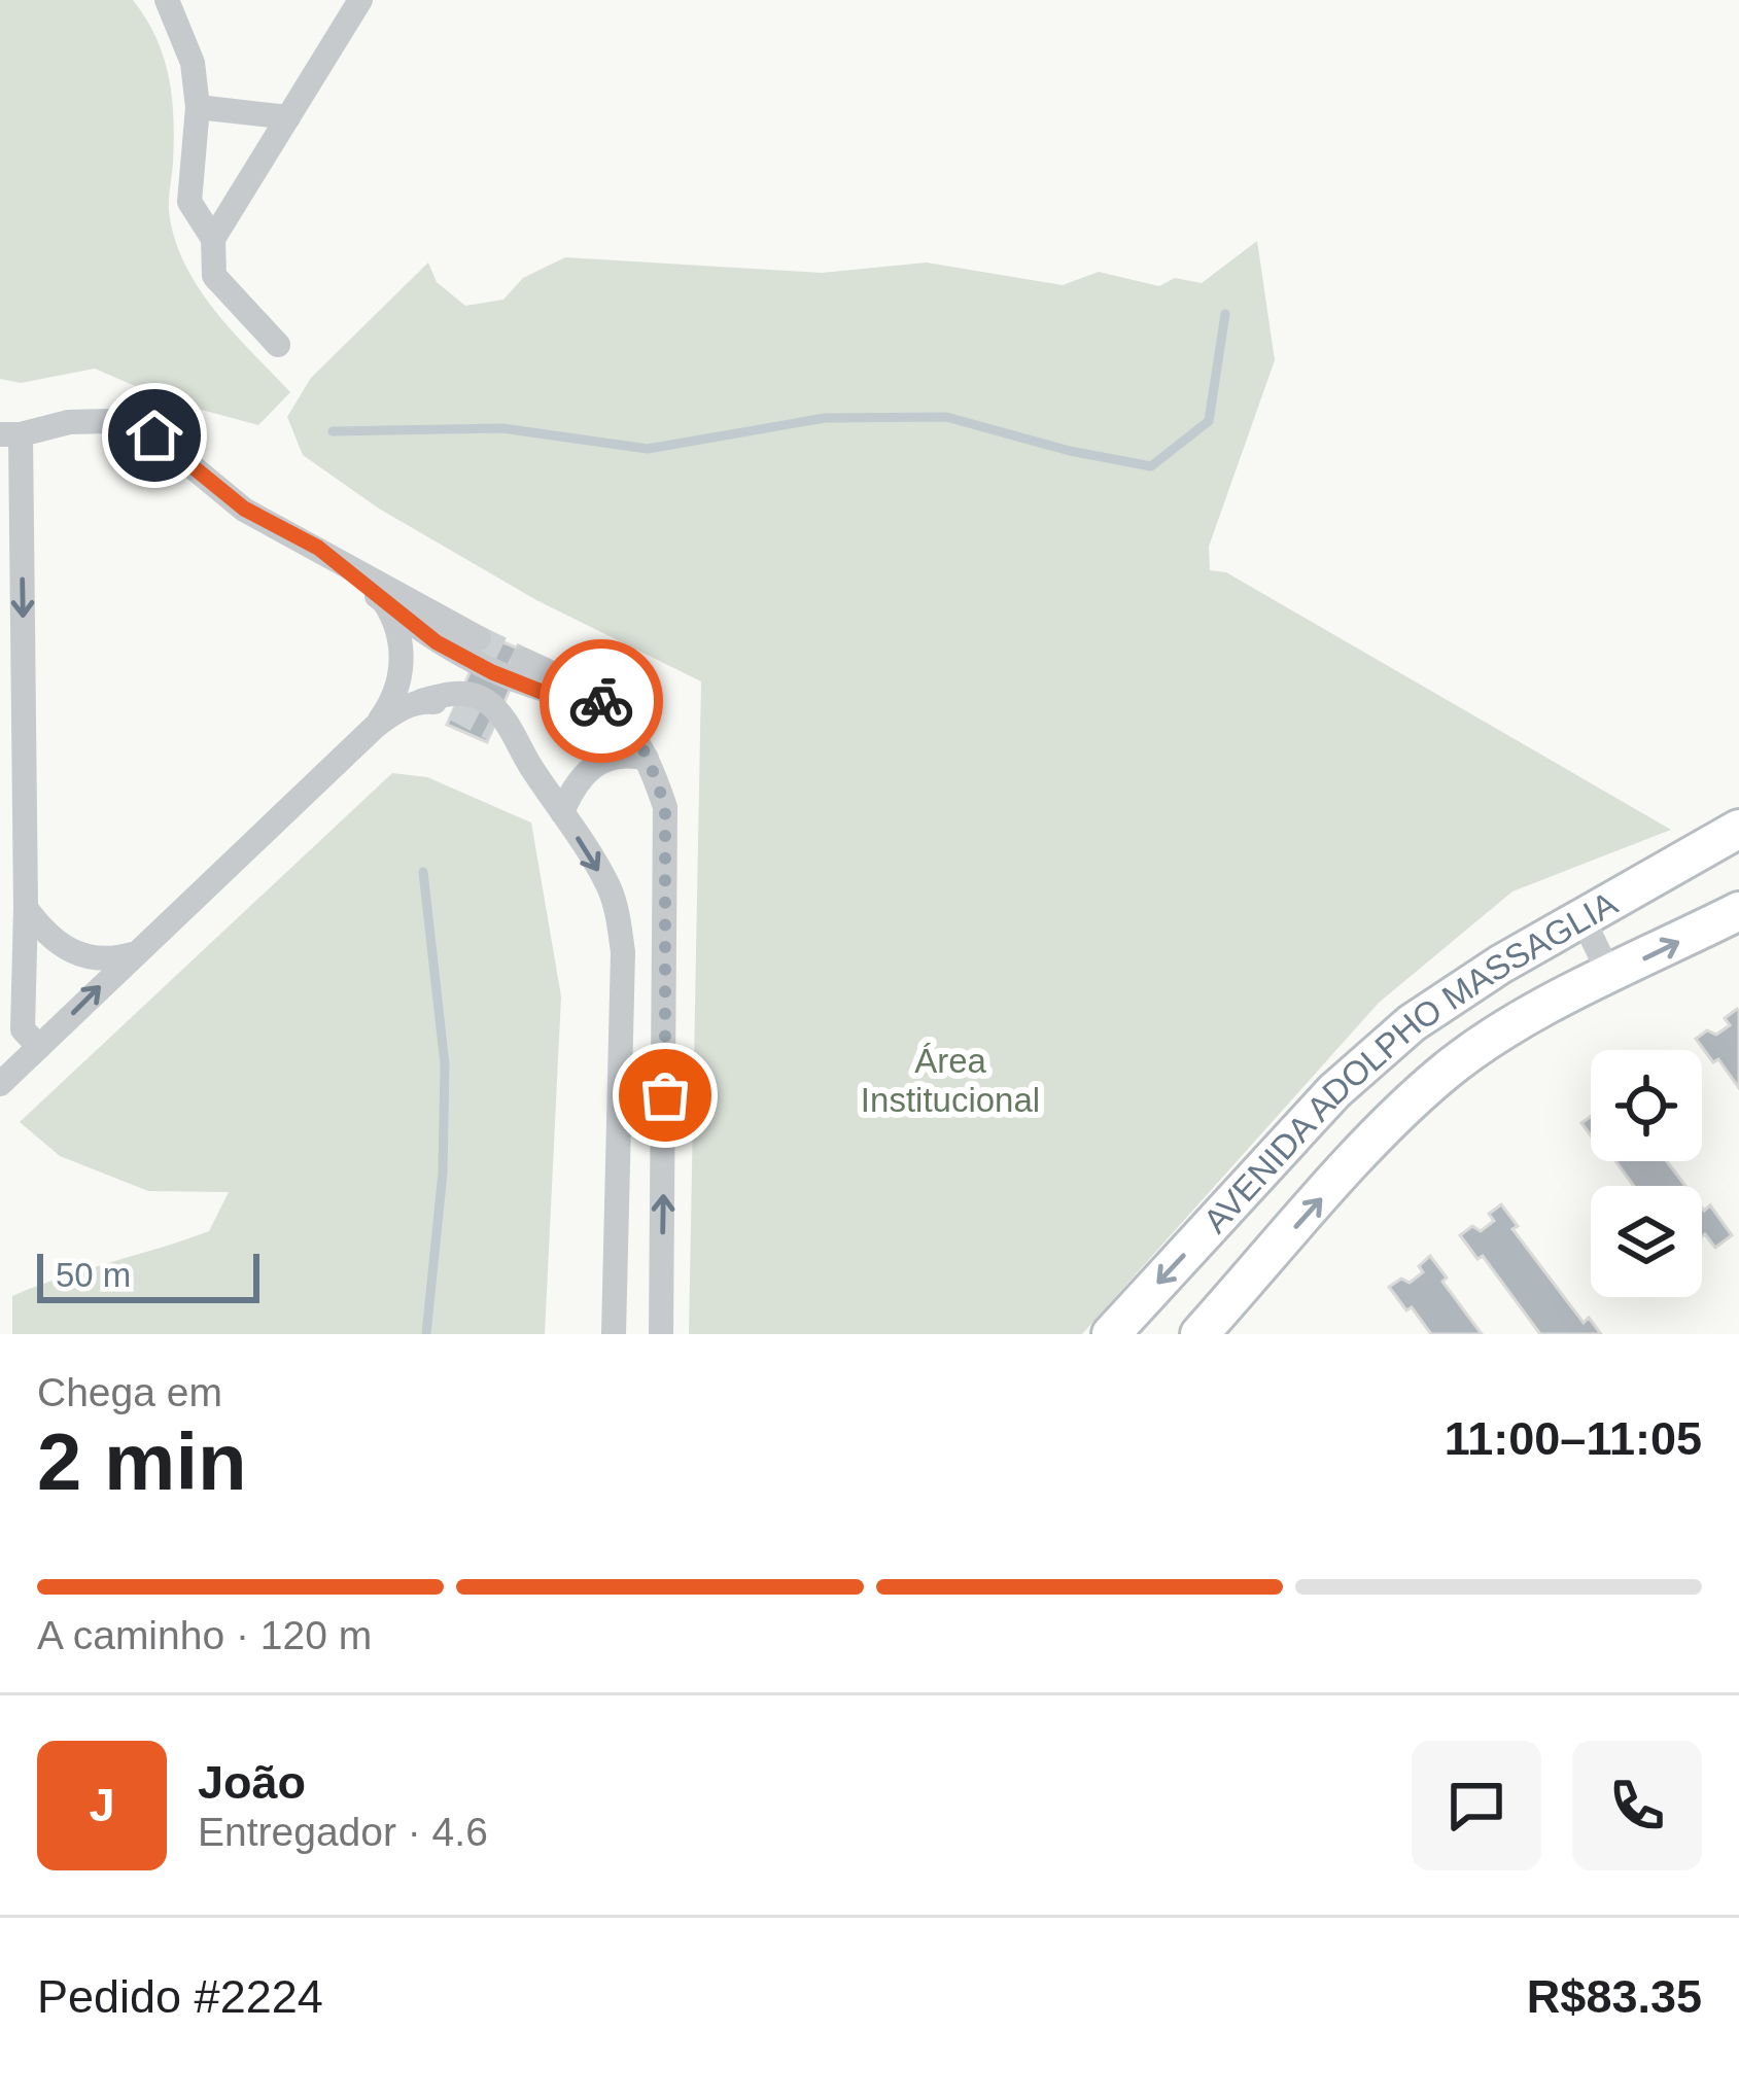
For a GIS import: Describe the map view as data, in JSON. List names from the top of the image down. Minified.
{"streets":{"main road":["AVENIDA ADOLPHO MASSAGLIA"]},"parks":["Área Institucional"],"scale_bar":"50 m","page":{"scale":"50 m","heading":["2 min","Chega em","11:00–11:05"],"panel":["João","Entregador · 4.6","Pedido #2224","R$83.35"],"bar":"A caminho · 120 m","round":"J"}}
